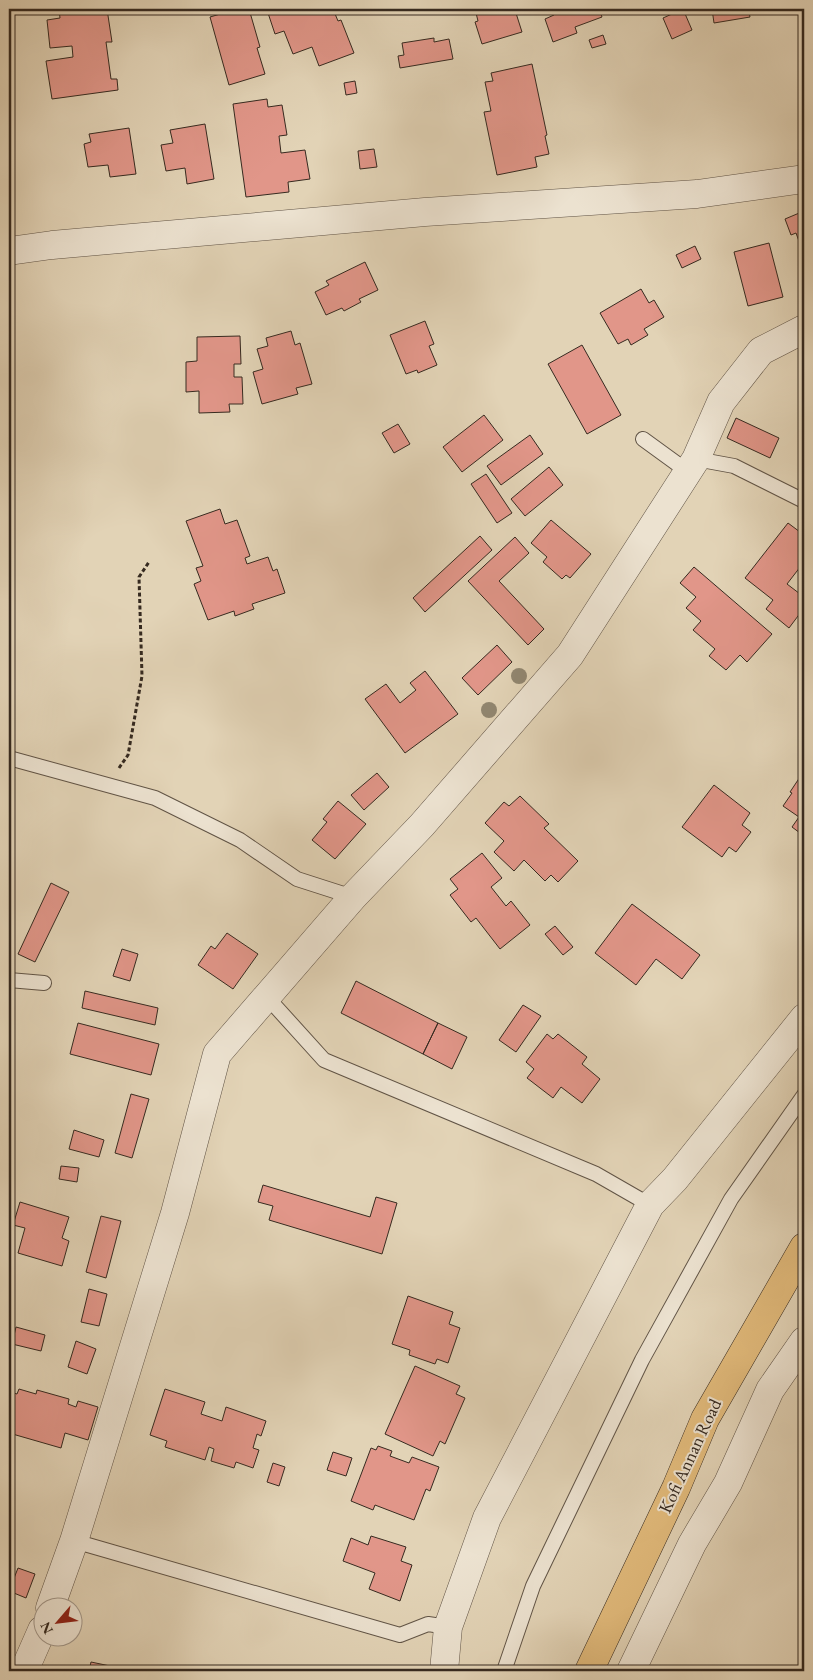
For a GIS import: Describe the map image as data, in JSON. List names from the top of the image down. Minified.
{"streets":{"main road":["Kofi Annan Road"]},"north":"bottom left"}
